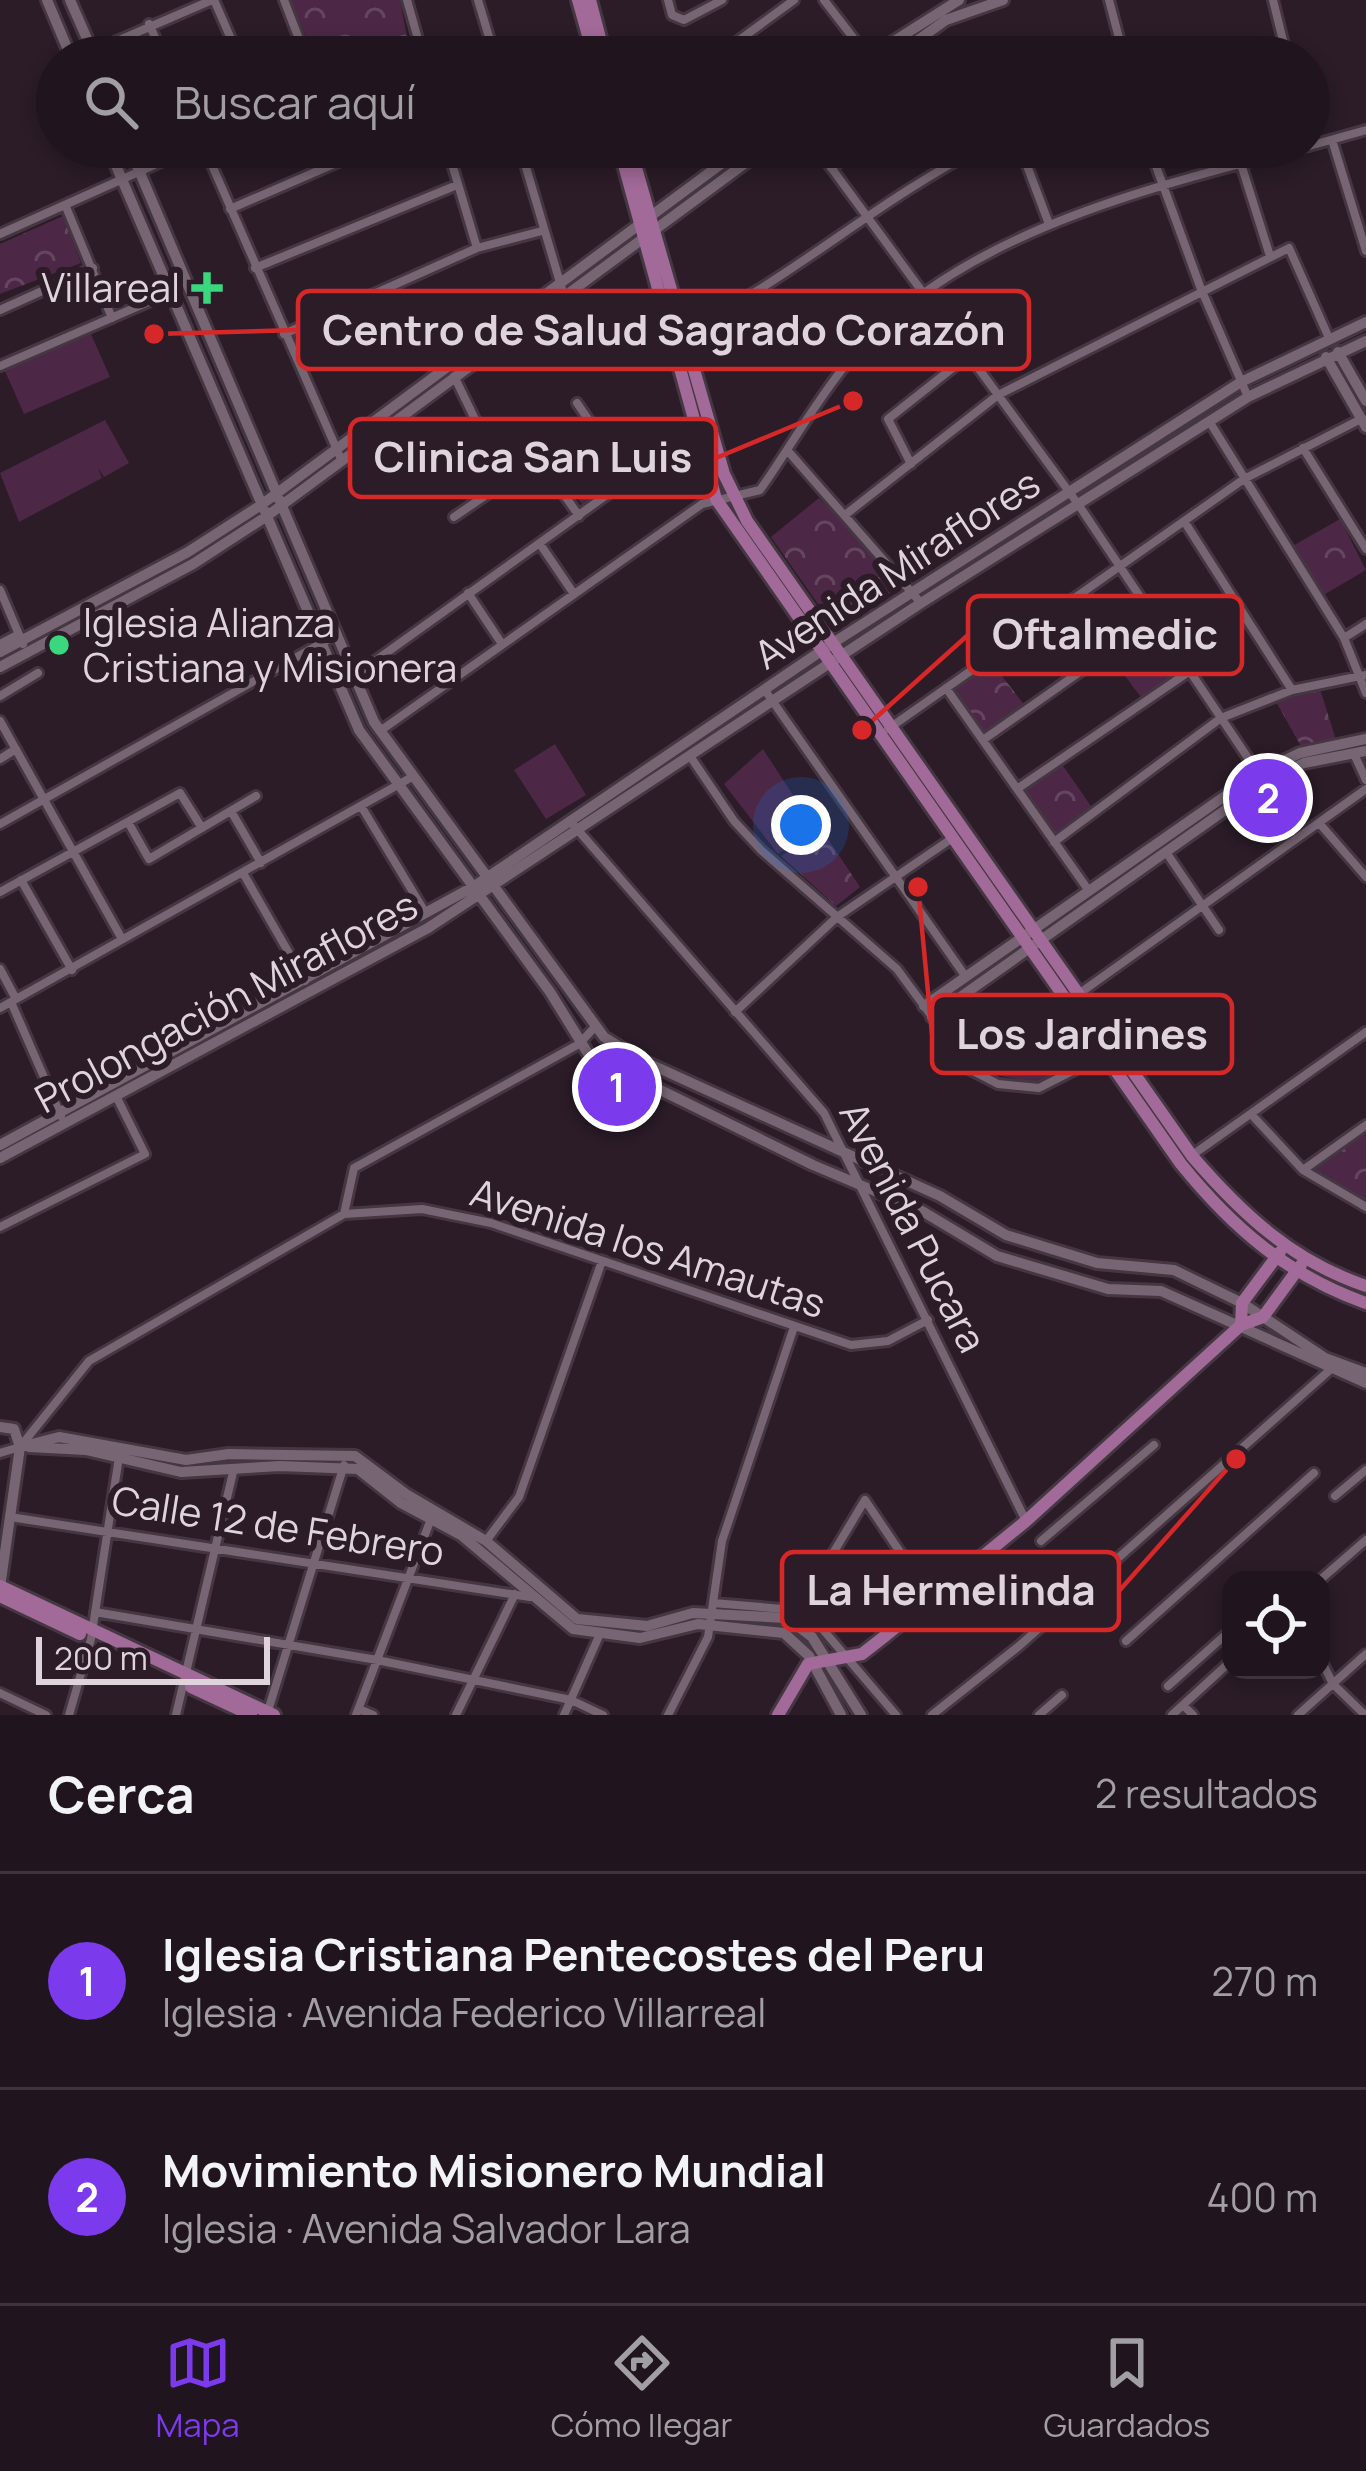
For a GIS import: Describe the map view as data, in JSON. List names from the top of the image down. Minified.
{"streets":{"main road":["Avenida Miraflores","Prolongación Miraflores"],"street":["Avenida Pucara","Avenida los Amautas","Calle 12 de Febrero"]},"crossings":[["Avenida Miraflores","Prolongación Miraflores"],["Avenida Miraflores","Avenida Pucara"],["Avenida Pucara","Avenida los Amautas"]],"places":{"health":["Villareal"],"other":["Centro de Salud Sagrado Corazón","Clinica San Luis","Iglesia Alianza Cristiana y Misionera","Oftalmedic","Los Jardines","La Hermelinda"]},"scale_bar":"200 m","page":{"search":"Buscar aquí","pins":["2","1"],"scale":"200 m","heading":["Cerca","2 resultados"],"list":[{"mark":"1","name":"Iglesia Cristiana Pentecostes del Peru","note":"Iglesia · Avenida Federico Villarreal","value":"270 m"},{"mark":"2","name":"Movimiento Misionero Mundial","note":"Iglesia · Avenida Salvador Lara","value":"400 m"}],"nav":["Mapa","Cómo llegar","Guardados"]}}
